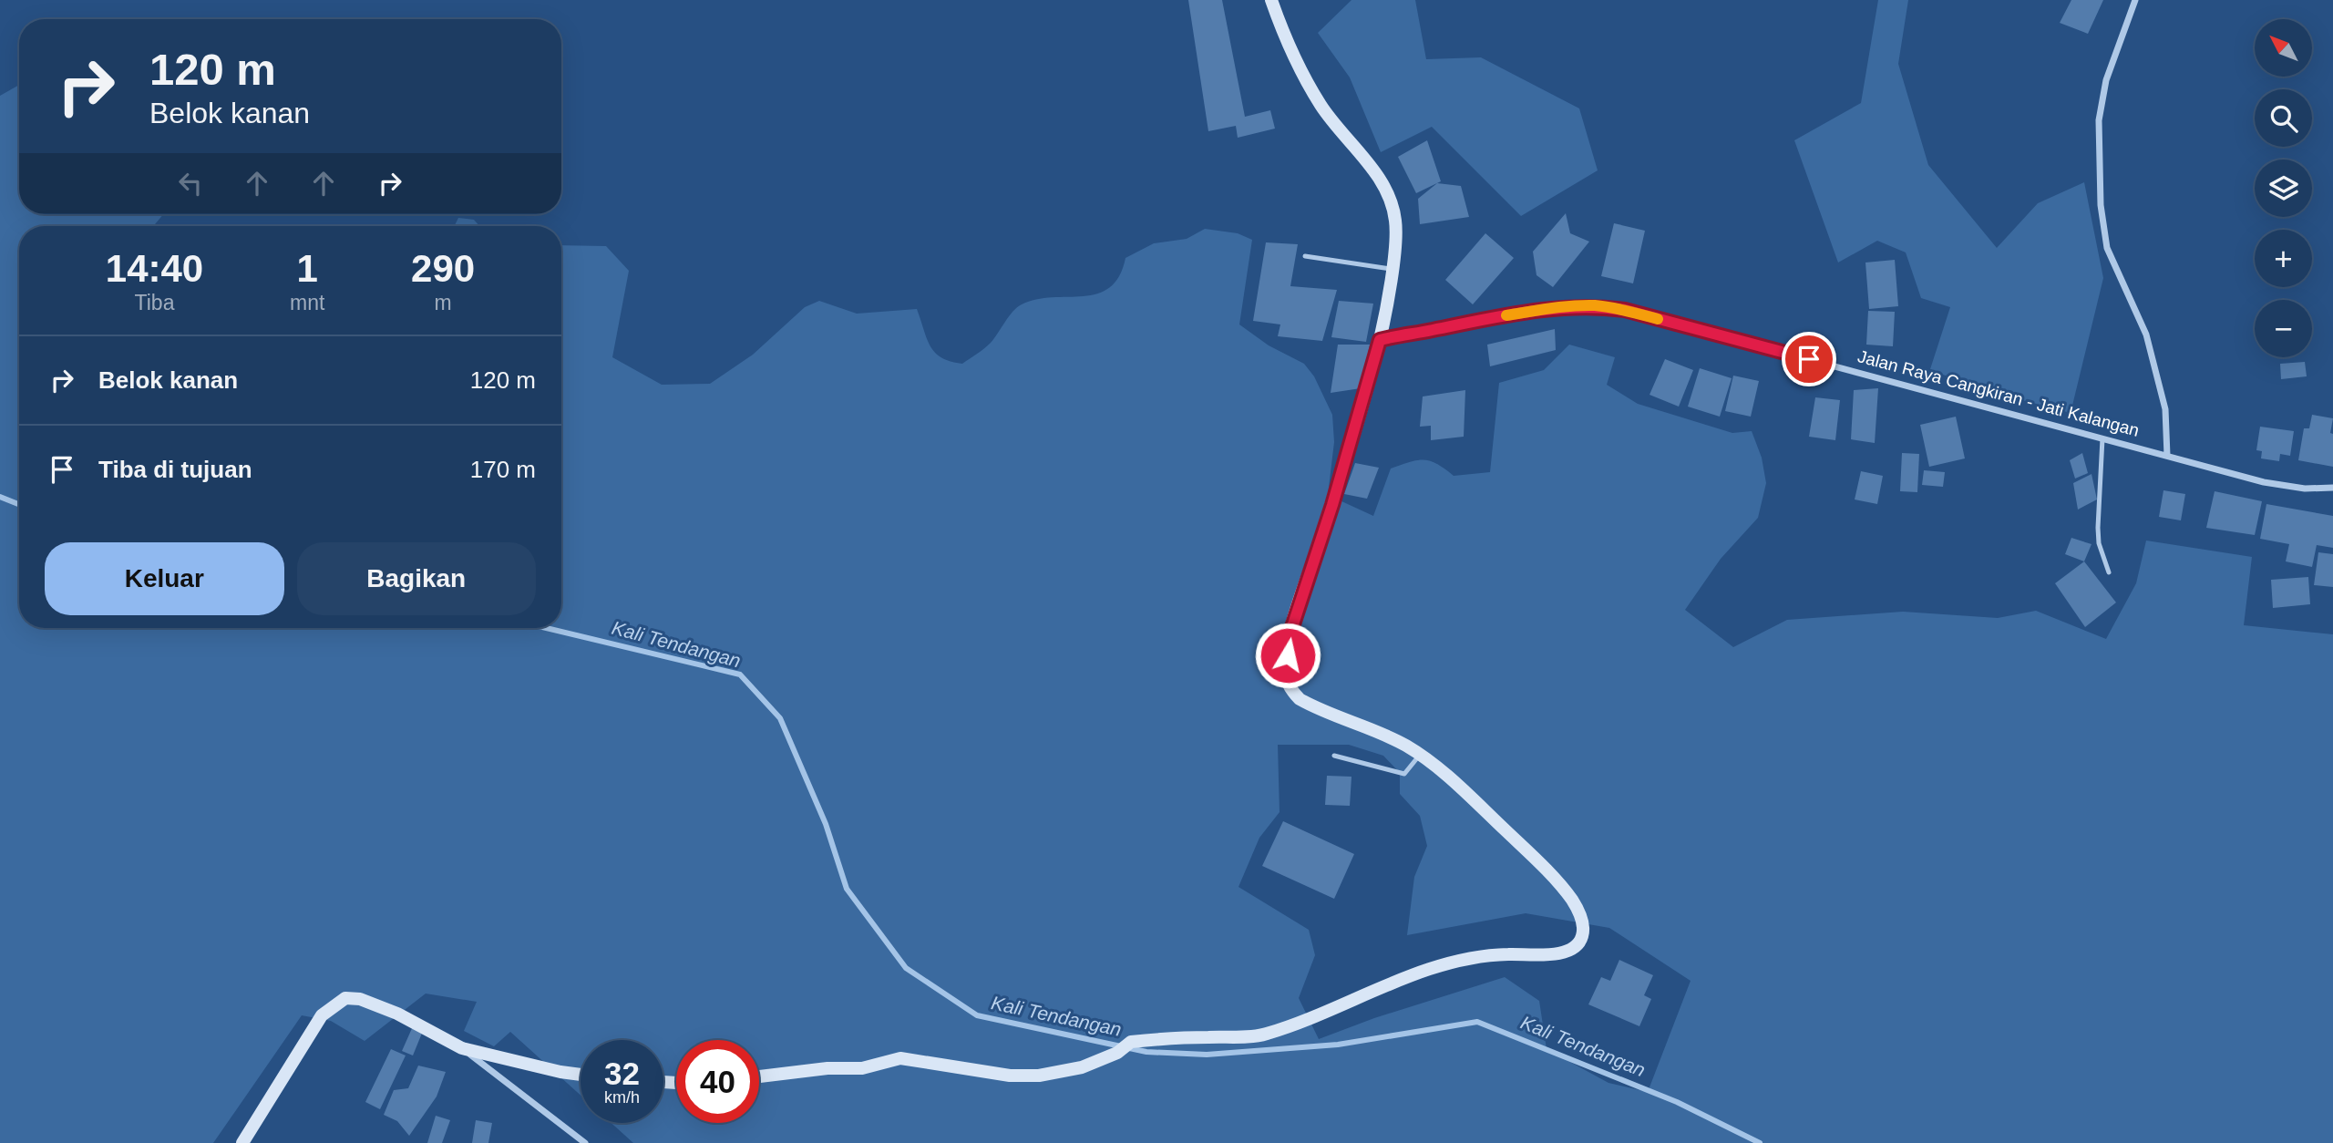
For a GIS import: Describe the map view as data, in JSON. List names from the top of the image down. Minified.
{"streets":{"street":["Jalan Raya Cangkiran - Jati Kalangan"]},"water":["Kali Tendangan"],"north":"top left","page":{"map_buttons":["+","−"],"turn":["120 m","Belok kanan"],"eta":["14:40","Tiba","1","mnt","290","m"],"list":[{"name":"Belok kanan","value":"120 m"},{"name":"Tiba di tujuan","value":"170 m"}],"buttons":["Keluar","Bagikan"],"speed":"32 km/h","limit":"40"}}
